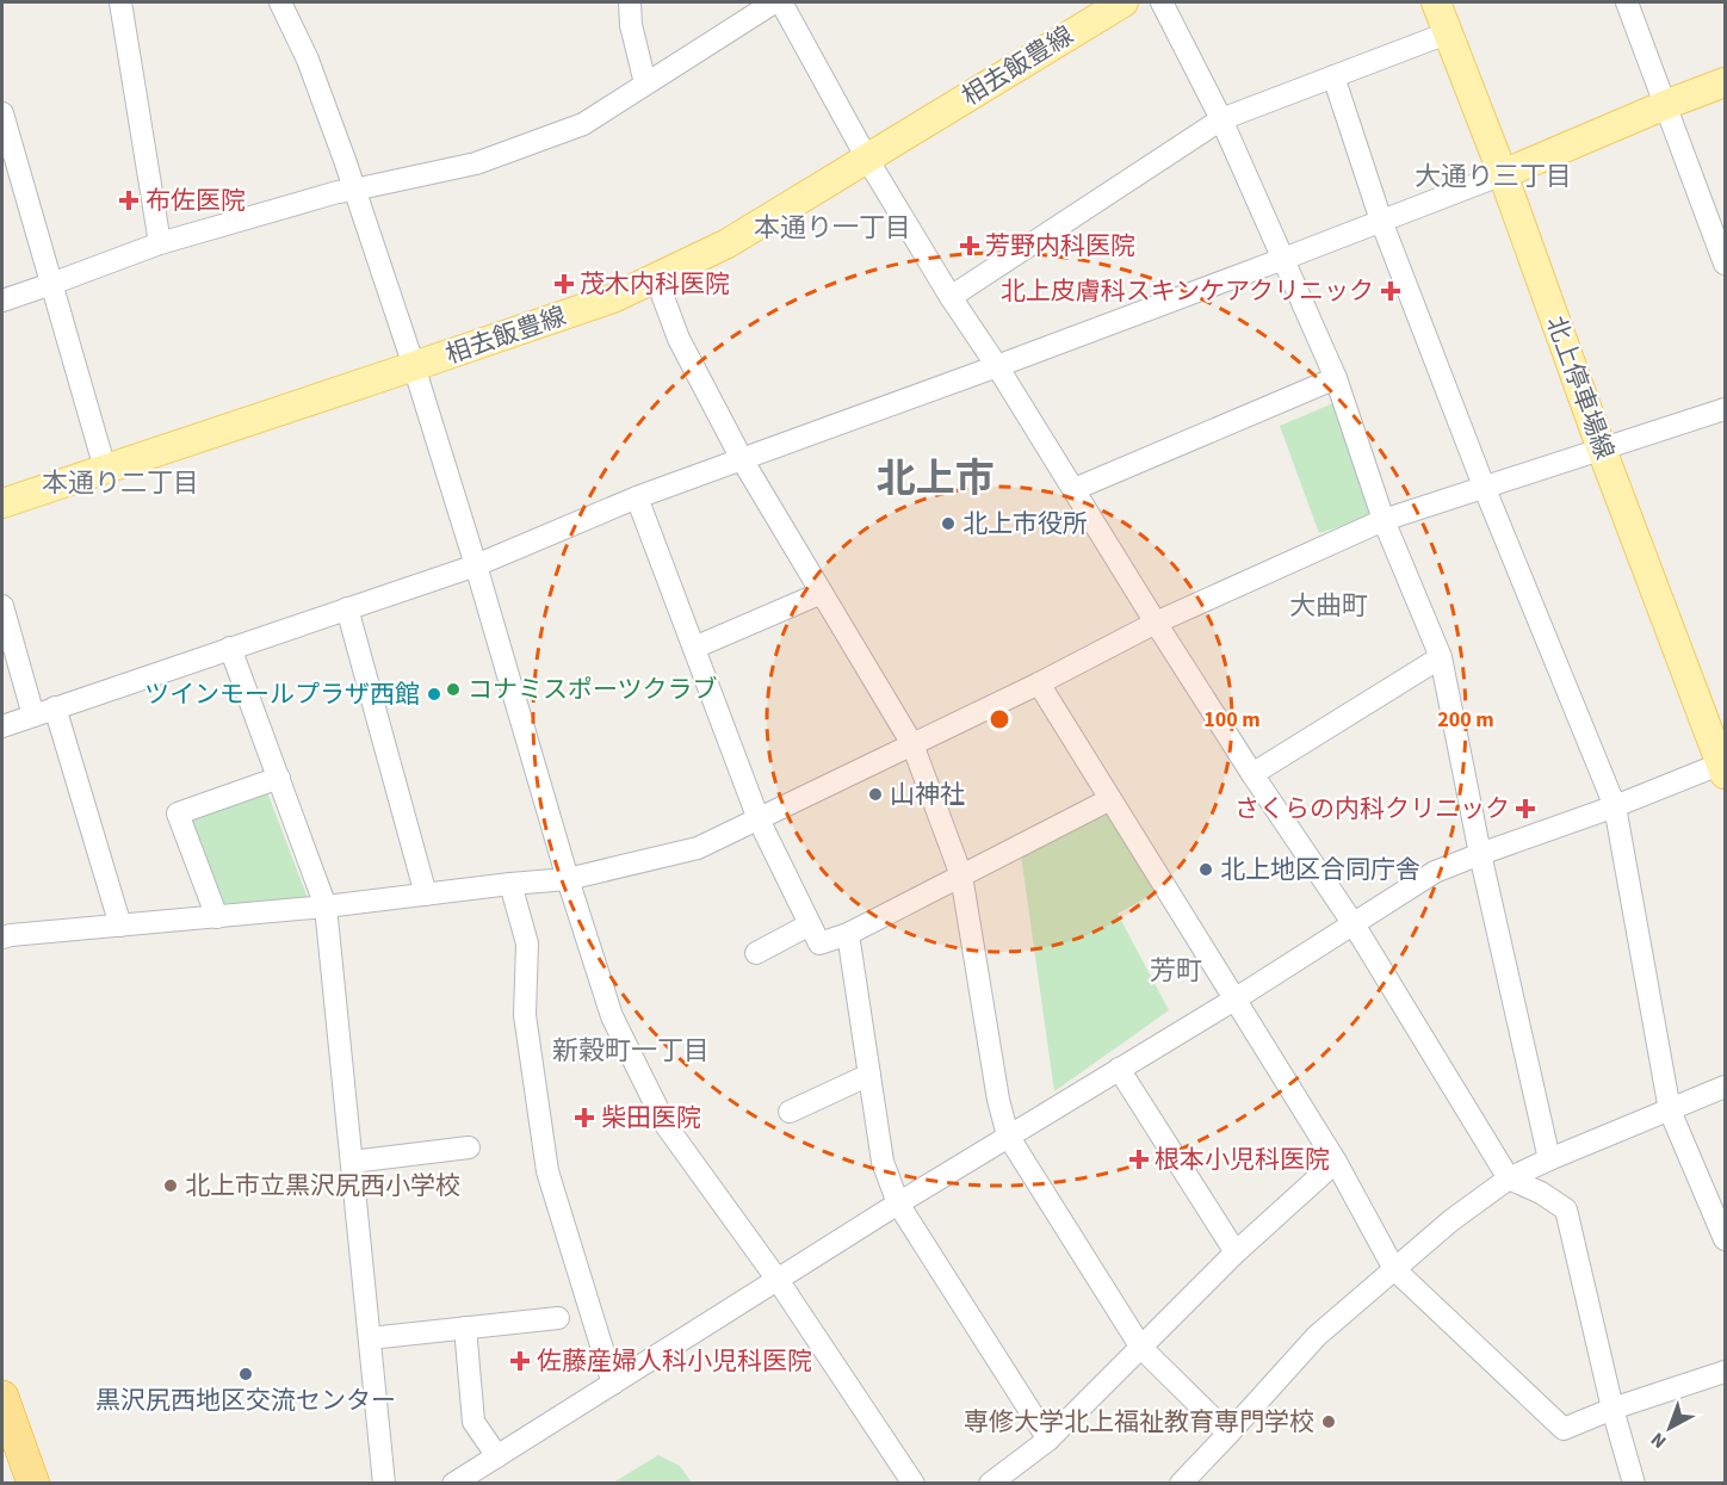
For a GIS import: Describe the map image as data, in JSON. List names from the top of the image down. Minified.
{"streets":{"main road":["相去飯豊線","北上停車場線"]},"districts":["大通り三丁目","本通り一丁目","北上市","本通り二丁目","大曲町","芳町","新穀町一丁目"],"places":{"health":["布佐医院","芳野内科医院","茂木内科医院","北上皮膚科スキンケアクリニック","さくらの内科クリニック","柴田医院","根本小児科医院","佐藤産婦人科小児科医院"],"other":["北上市役所","コナミスポーツクラブ","ツインモールプラザ西館","山神社","北上地区合同庁舎","北上市立黒沢尻西小学校","黒沢尻西地区交流センター","専修大学北上福祉教育専門学校"]},"north":"bottom left","rings":["100 m","200 m"]}
